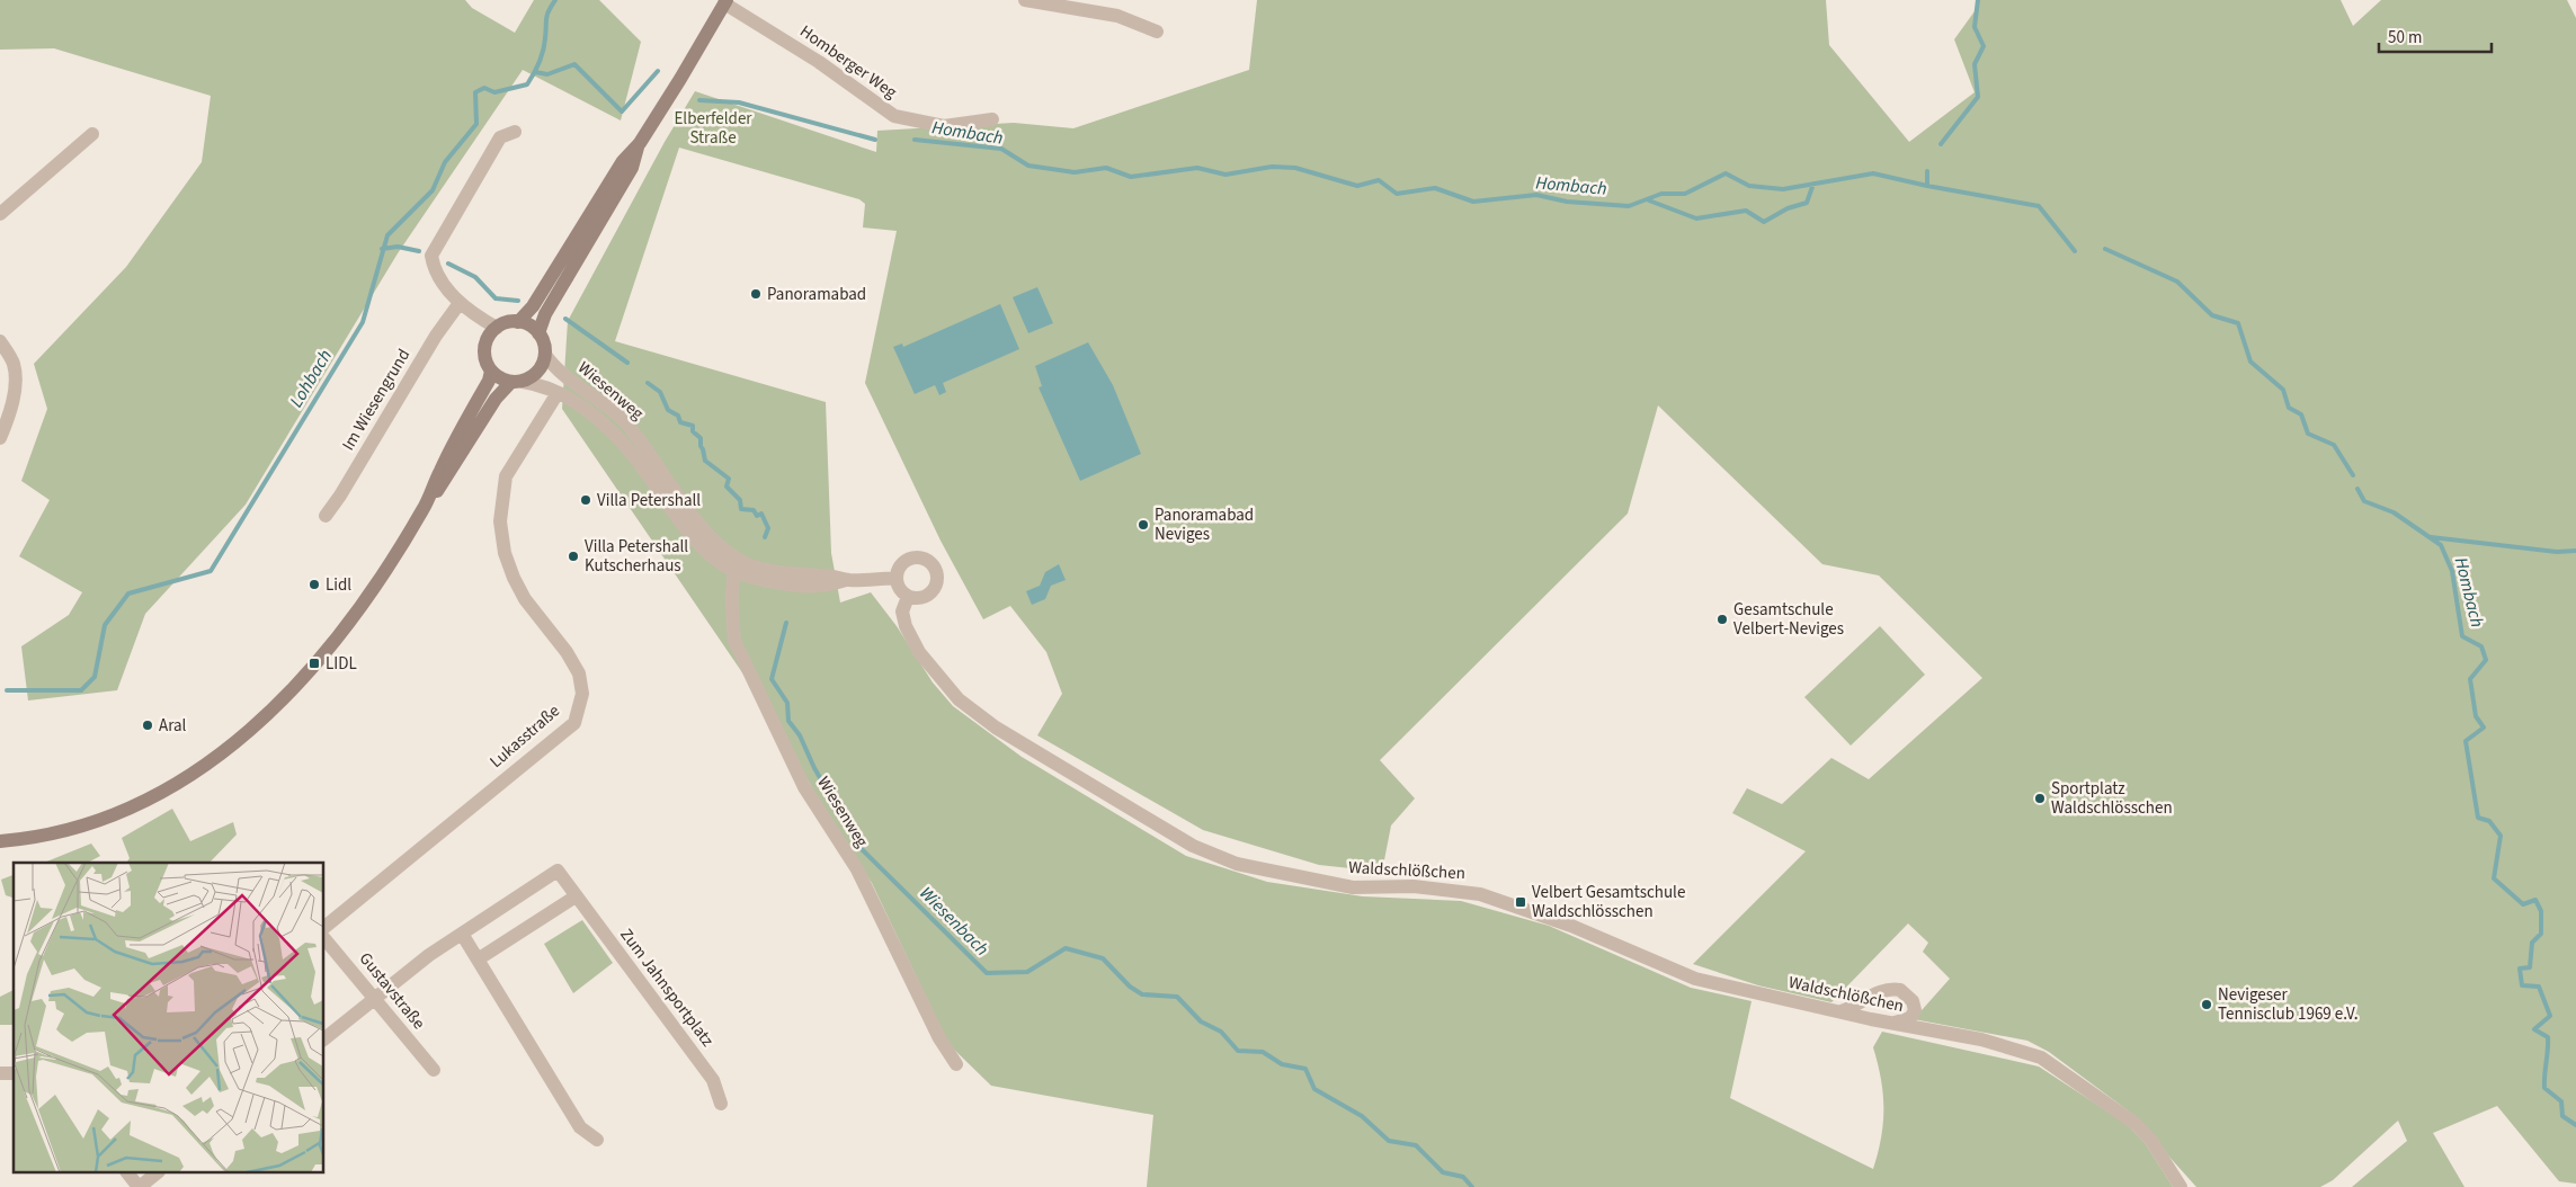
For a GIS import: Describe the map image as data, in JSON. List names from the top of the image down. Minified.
{"streets":{"street":["Homberger Weg","Wiesenweg","Im Wiesengrund","Lukasstraße","Waldschlößchen","Zum Jahnsportplatz","Gustavstraße"]},"crossings":[["Wiesenweg","Lukasstraße"],["Wiesenweg","Waldschlößchen"],["Zum Jahnsportplatz","Gustavstraße"]],"water":["Hombach","Lohbach","Wiesenbach"],"parks":["Elberfelder Straße"],"places":{"other":["Panoramabad","Villa Petershall","Panoramabad Neviges","Villa Petershall Kutscherhaus","Lidl","Gesamtschule Velbert-Neviges","Aral","Sportplatz Waldschlösschen","Nevigeser Tennisclub 1969 e.V."],"transit":["LIDL","Velbert Gesamtschule Waldschlösschen"]},"scale_bar":"50 m"}
